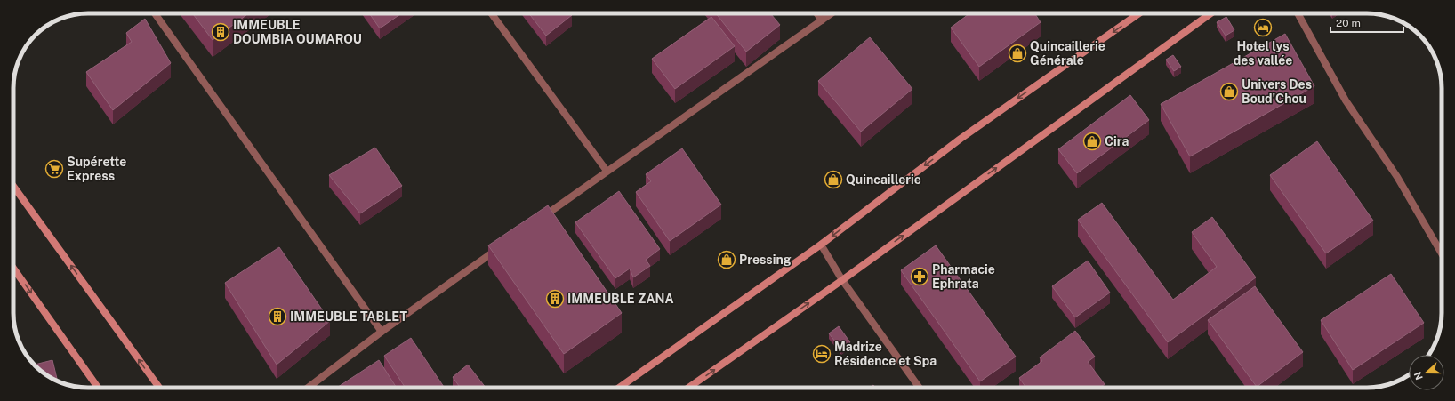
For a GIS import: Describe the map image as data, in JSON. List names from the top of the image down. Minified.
{"places":{"hotel":["Hotel lys des vallée","Madrize Résidence et Spa"],"building":["IMMEUBLE DOUMBIA OUMAROU","IMMEUBLE ZANA","IMMEUBLE TABLET"],"shop":["Quincaillerie Générale","Univers Des Boud'Chou","Cira","Quincaillerie","Pressing"],"supermarket":["Supérette Express"],"pharmacy":["Pharmacie Ephrata"]},"scale_bar":"20 m","north":"left"}
